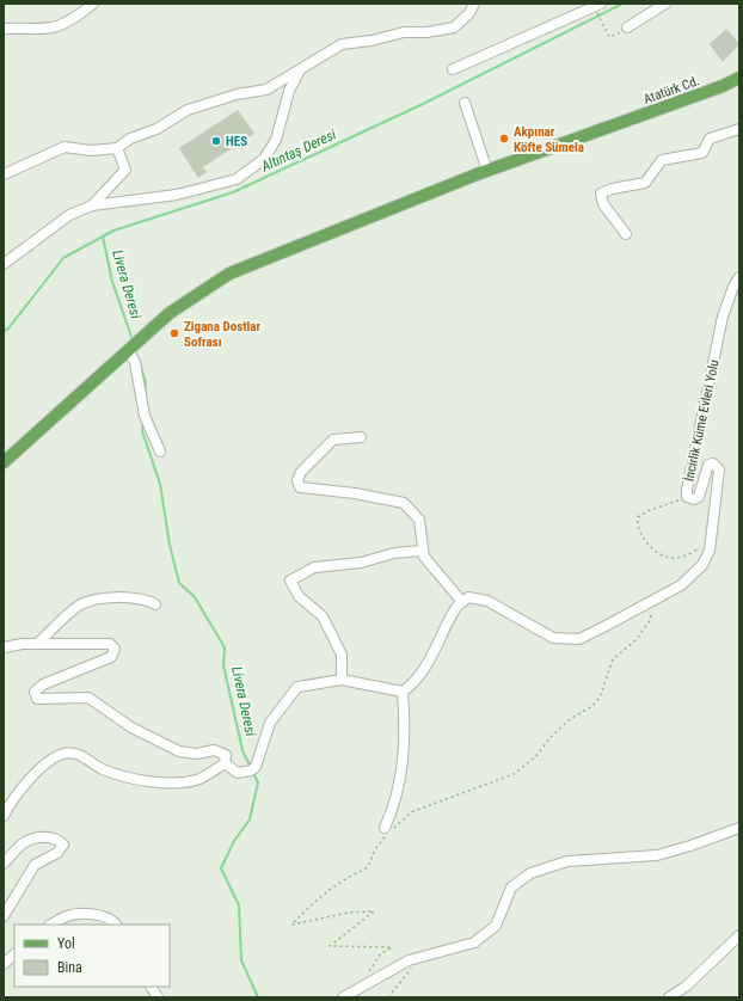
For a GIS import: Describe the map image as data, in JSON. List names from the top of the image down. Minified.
{"streets":{"main road":["Atatürk Cd."],"street":["İncirlik Küme Evleri Yolu"]},"water":["Altıntaş Deresi","Livera Deresi"],"places":["Akpınar Köfte Sümela","HES","Zigana Dostlar Sofrası"],"legend":["Yol","Bina"]}
